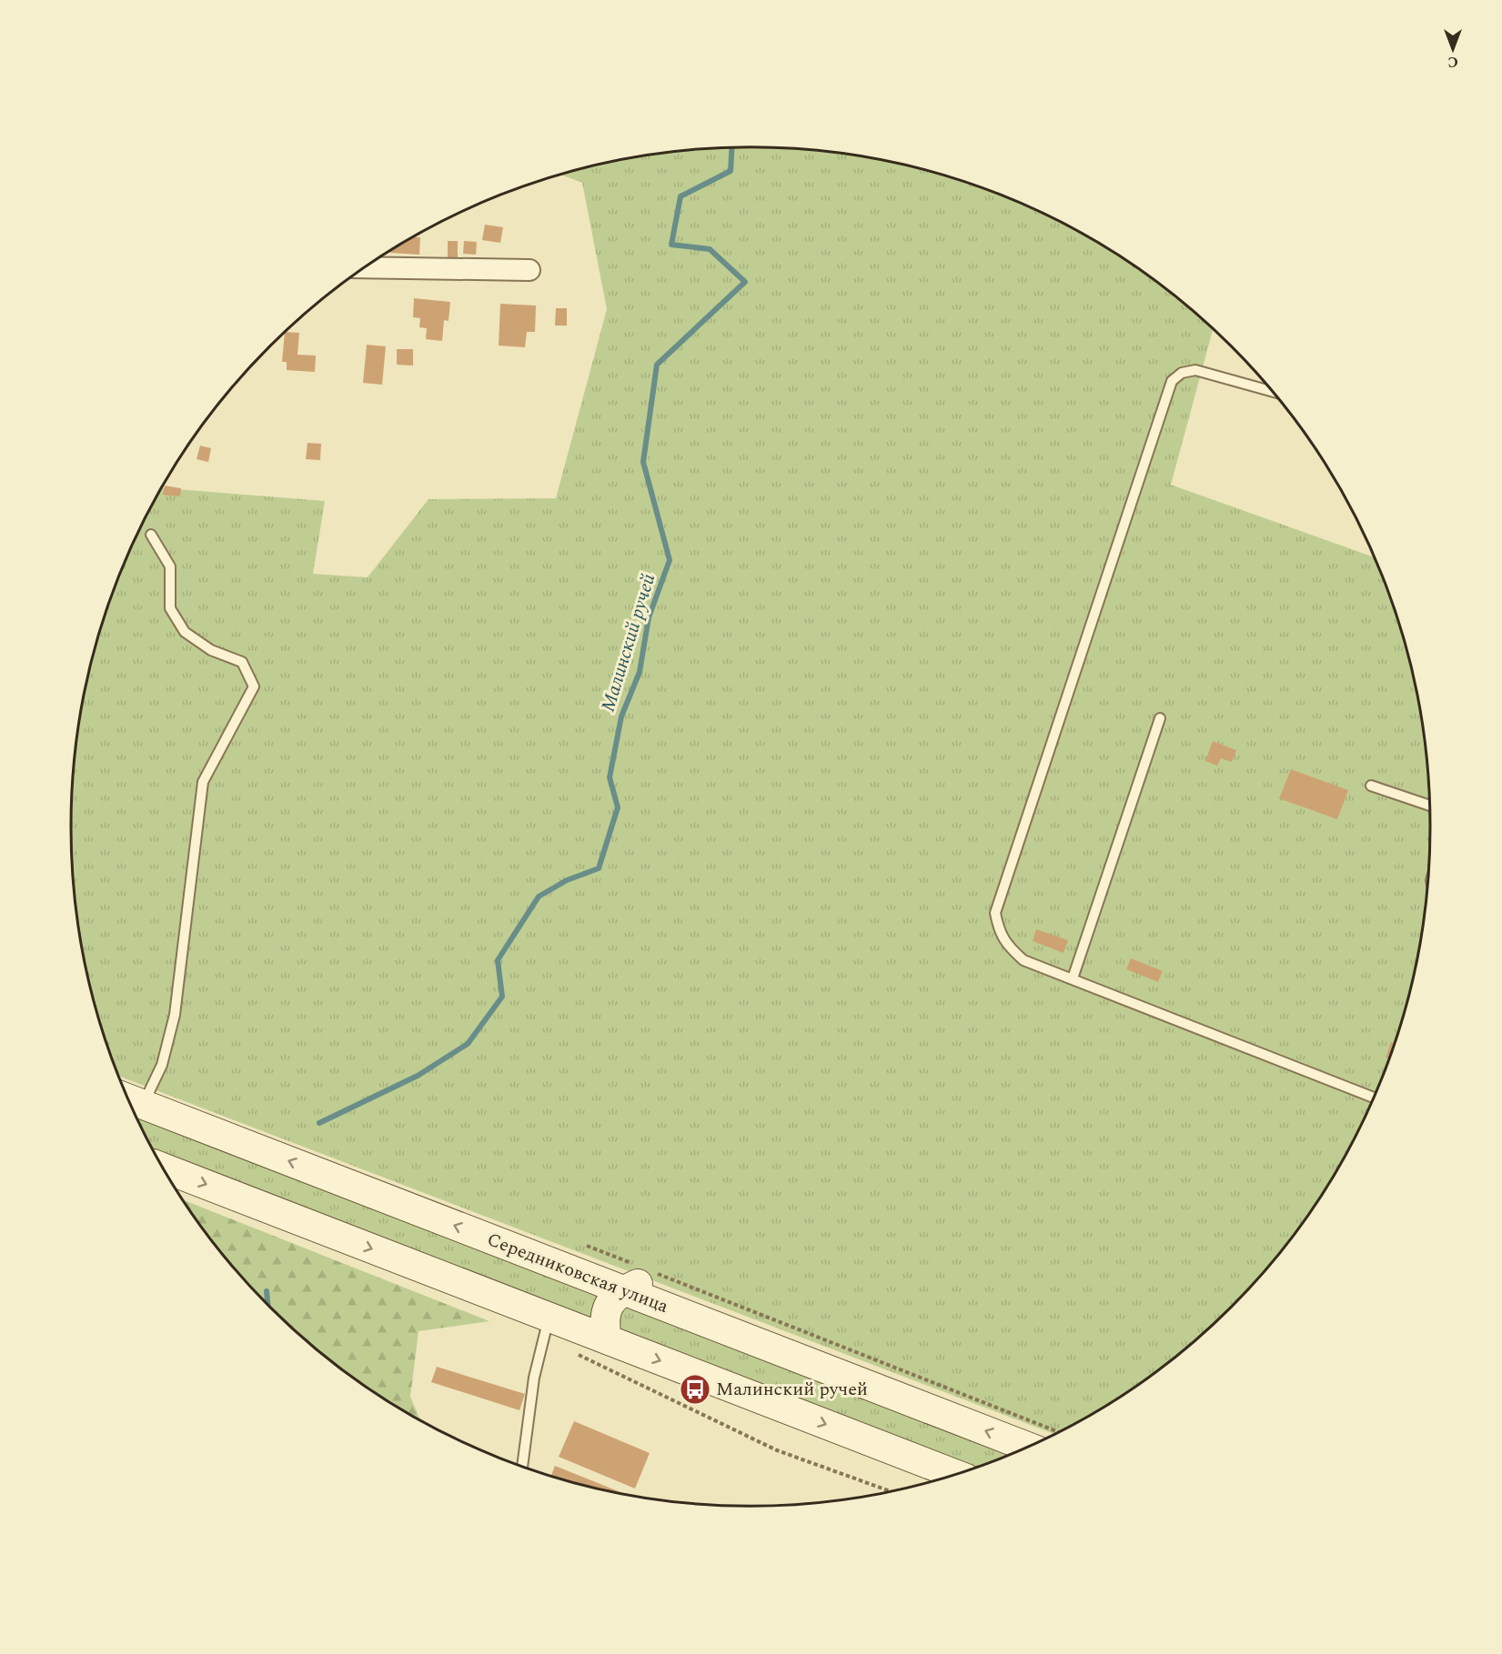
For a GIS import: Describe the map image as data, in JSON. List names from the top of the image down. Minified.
{"streets":{"street":["Середниковская улица"]},"water":["Малинский ручей"],"places":{"bus stop":["Малинский ручей"]},"north":"bottom"}
